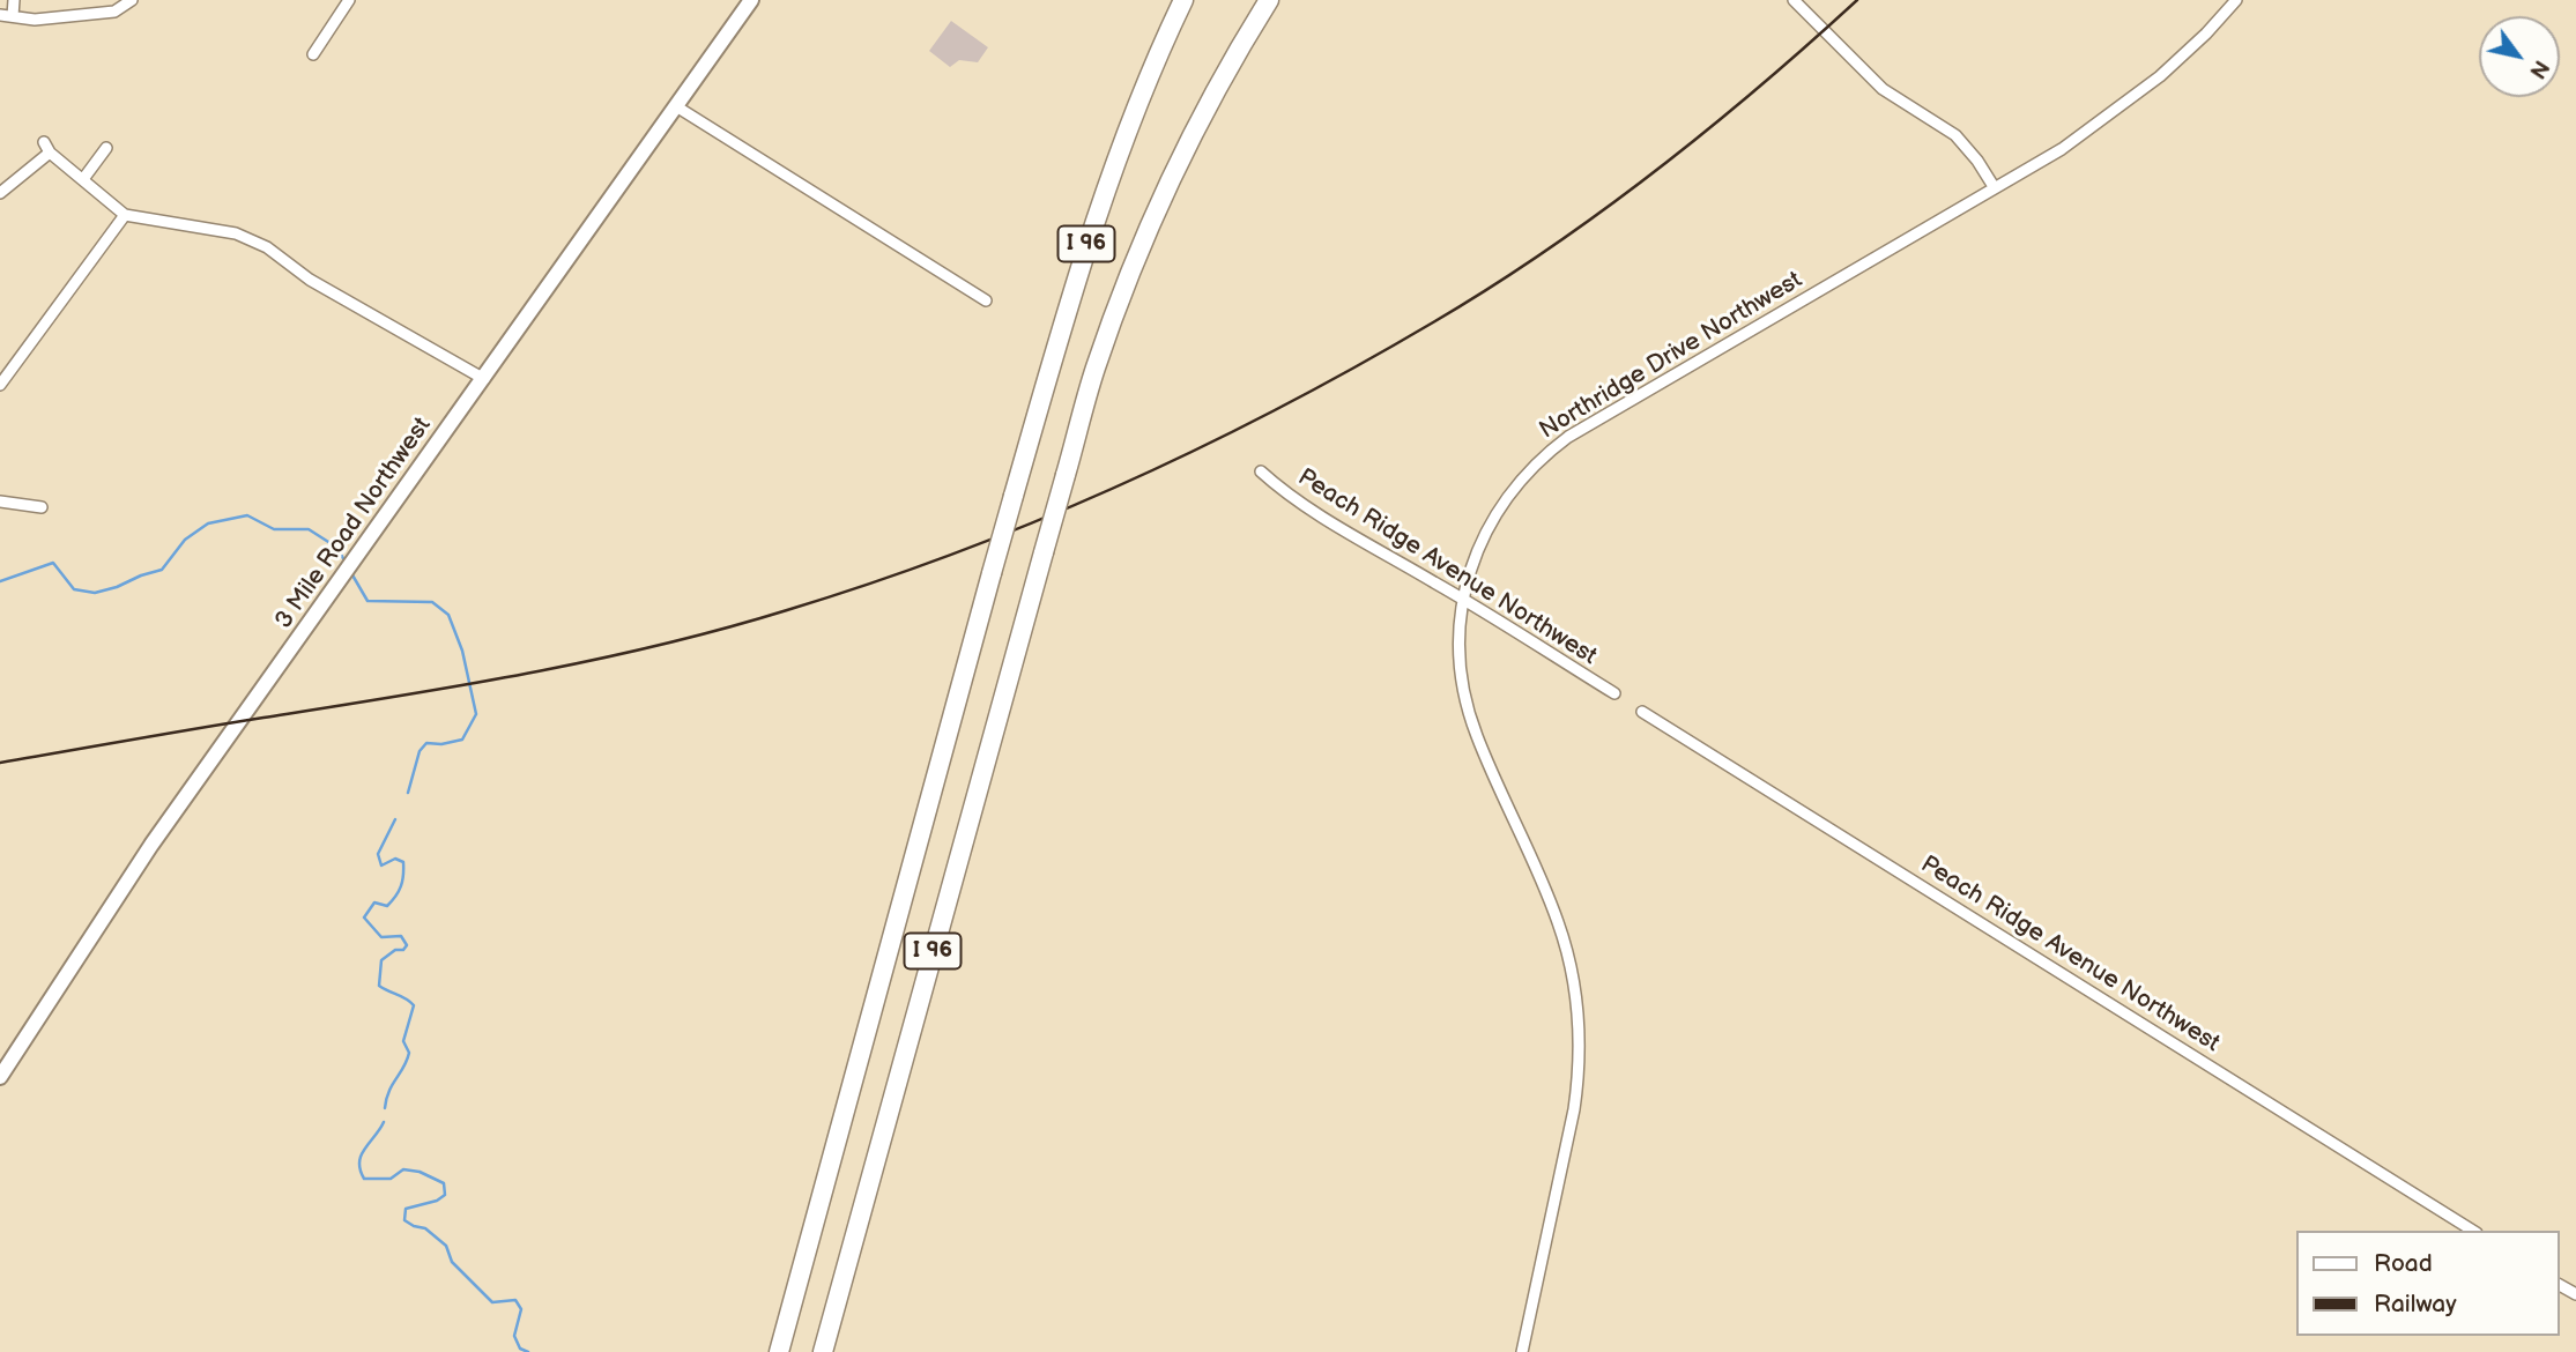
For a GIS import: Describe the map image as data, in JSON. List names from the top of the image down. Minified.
{"streets":{"highway":["I 96"],"main road":["3 Mile Road Northwest"],"street":["Northridge Drive Northwest","Peach Ridge Avenue Northwest"]},"crossings":[["Northridge Drive Northwest","Peach Ridge Avenue Northwest"]],"legend":["Road","Railway"],"north":"bottom right"}
